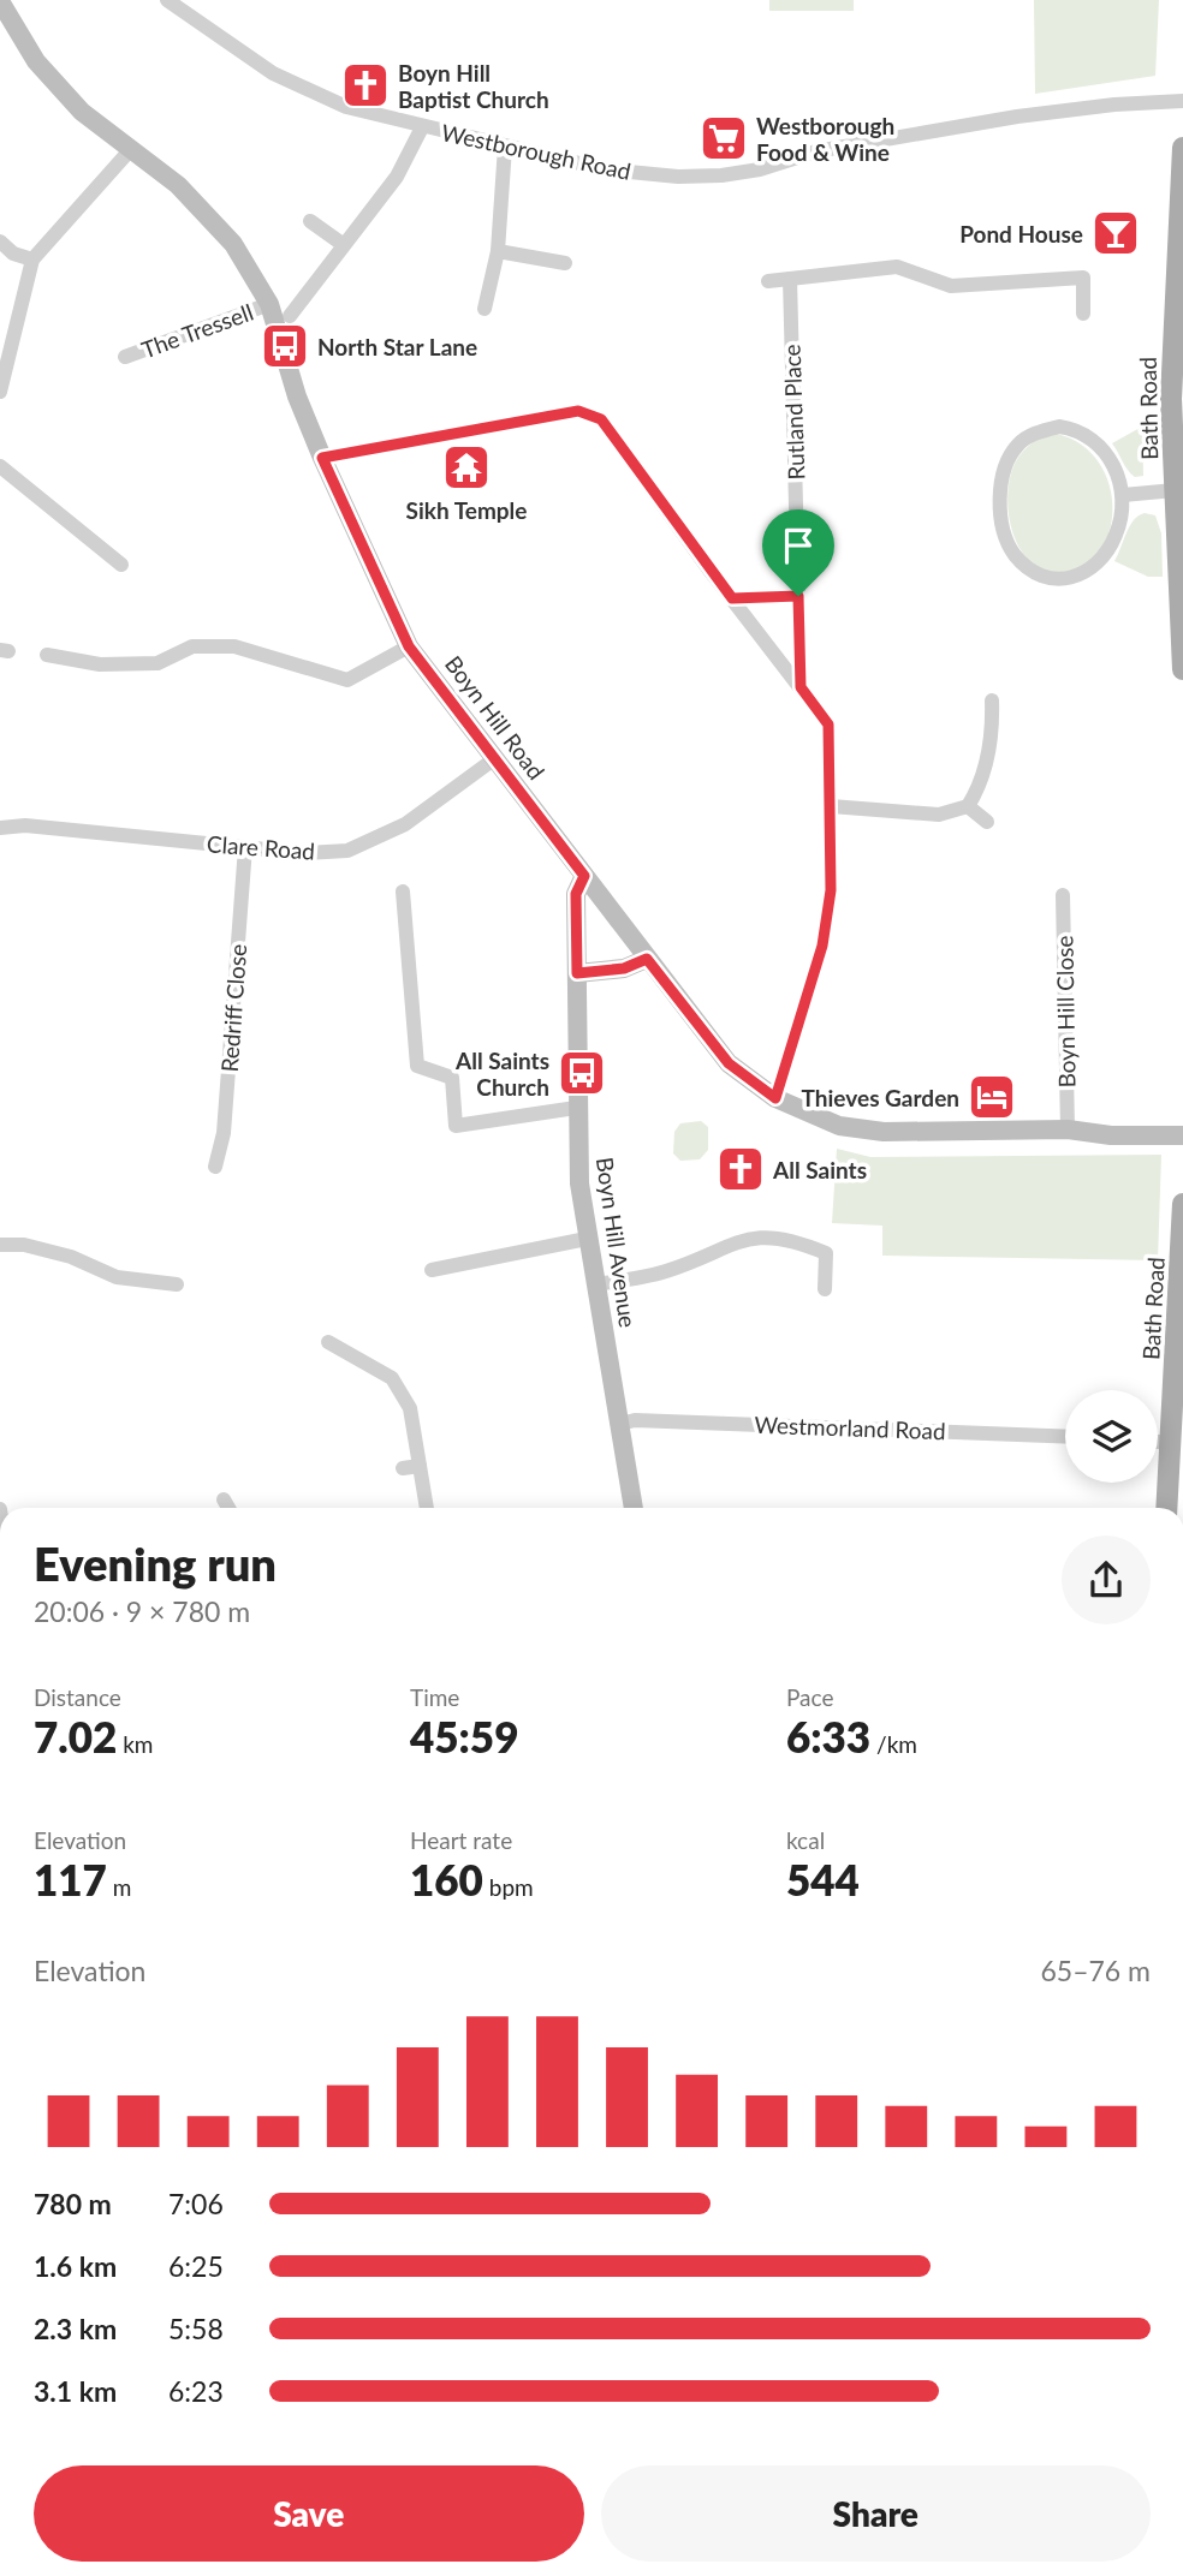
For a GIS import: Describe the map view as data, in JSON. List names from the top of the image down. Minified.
{"streets":{"main road":["Bath Road"],"street":["Westborough Road","The Tressell","Rutland Place","Boyn Hill Road","Clare Road","Redriff Close","Boyn Hill Close","Boyn Hill Avenue","Westmorland Road"]},"crossings":[["The Tressell","Boyn Hill Road"],["Boyn Hill Road","Clare Road"],["Boyn Hill Road","Boyn Hill Close"],["Boyn Hill Road","Boyn Hill Avenue"],["Clare Road","Redriff Close"],["Boyn Hill Avenue","Westmorland Road"]],"places":{"church":["Boyn Hill Baptist Church","All Saints"],"supermarket":["Westborough Food & Wine"],"bar":["Pond House"],"bus stop":["North Star Lane","All Saints Church"],"temple":["Sikh Temple"],"hotel":["Thieves Garden"]},"page":{"heading":["Evening run","20:06 · 9 × 780 m"],"stats":[["Distance","7.02 km"],["Time","45:59"],["Pace","6:33 /km"],["Elevation","117 m"],["Heart rate","160 bpm"],["kcal","544"]],"chart":["Elevation","65–76 m"],"list":[{"name":"780 m","note":"7:06"},{"name":"1.6 km","note":"6:25"},{"name":"2.3 km","note":"5:58"},{"name":"3.1 km","note":"6:23"}],"buttons":["Save","Share"]}}
